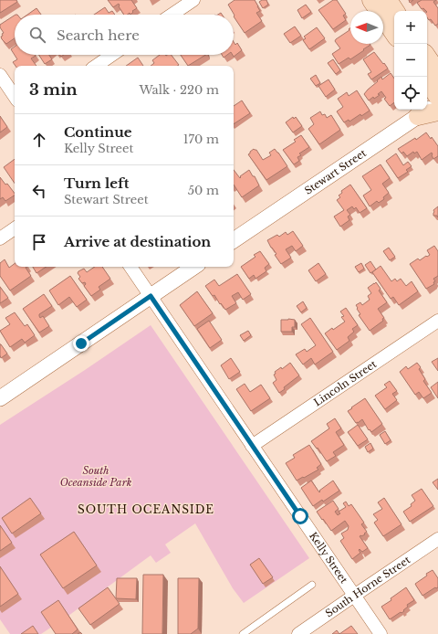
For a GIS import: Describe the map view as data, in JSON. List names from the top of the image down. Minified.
{"streets":{"street":["Stewart Street","Lincoln Street","Kelly Street","South Horne Street"]},"crossings":[["Lincoln Street","Kelly Street"],["Kelly Street","South Horne Street"]],"districts":["SOUTH OCEANSIDE"],"parks":["South Oceanside Park"],"north":"left","page":{"map_buttons":["+","−"],"search":"Search here","heading":["3 min","Walk · 220 m"],"list":[["Continue","Kelly Street","170 m"],["Turn left","Stewart Street","50 m"],"Arrive at destination"]}}
